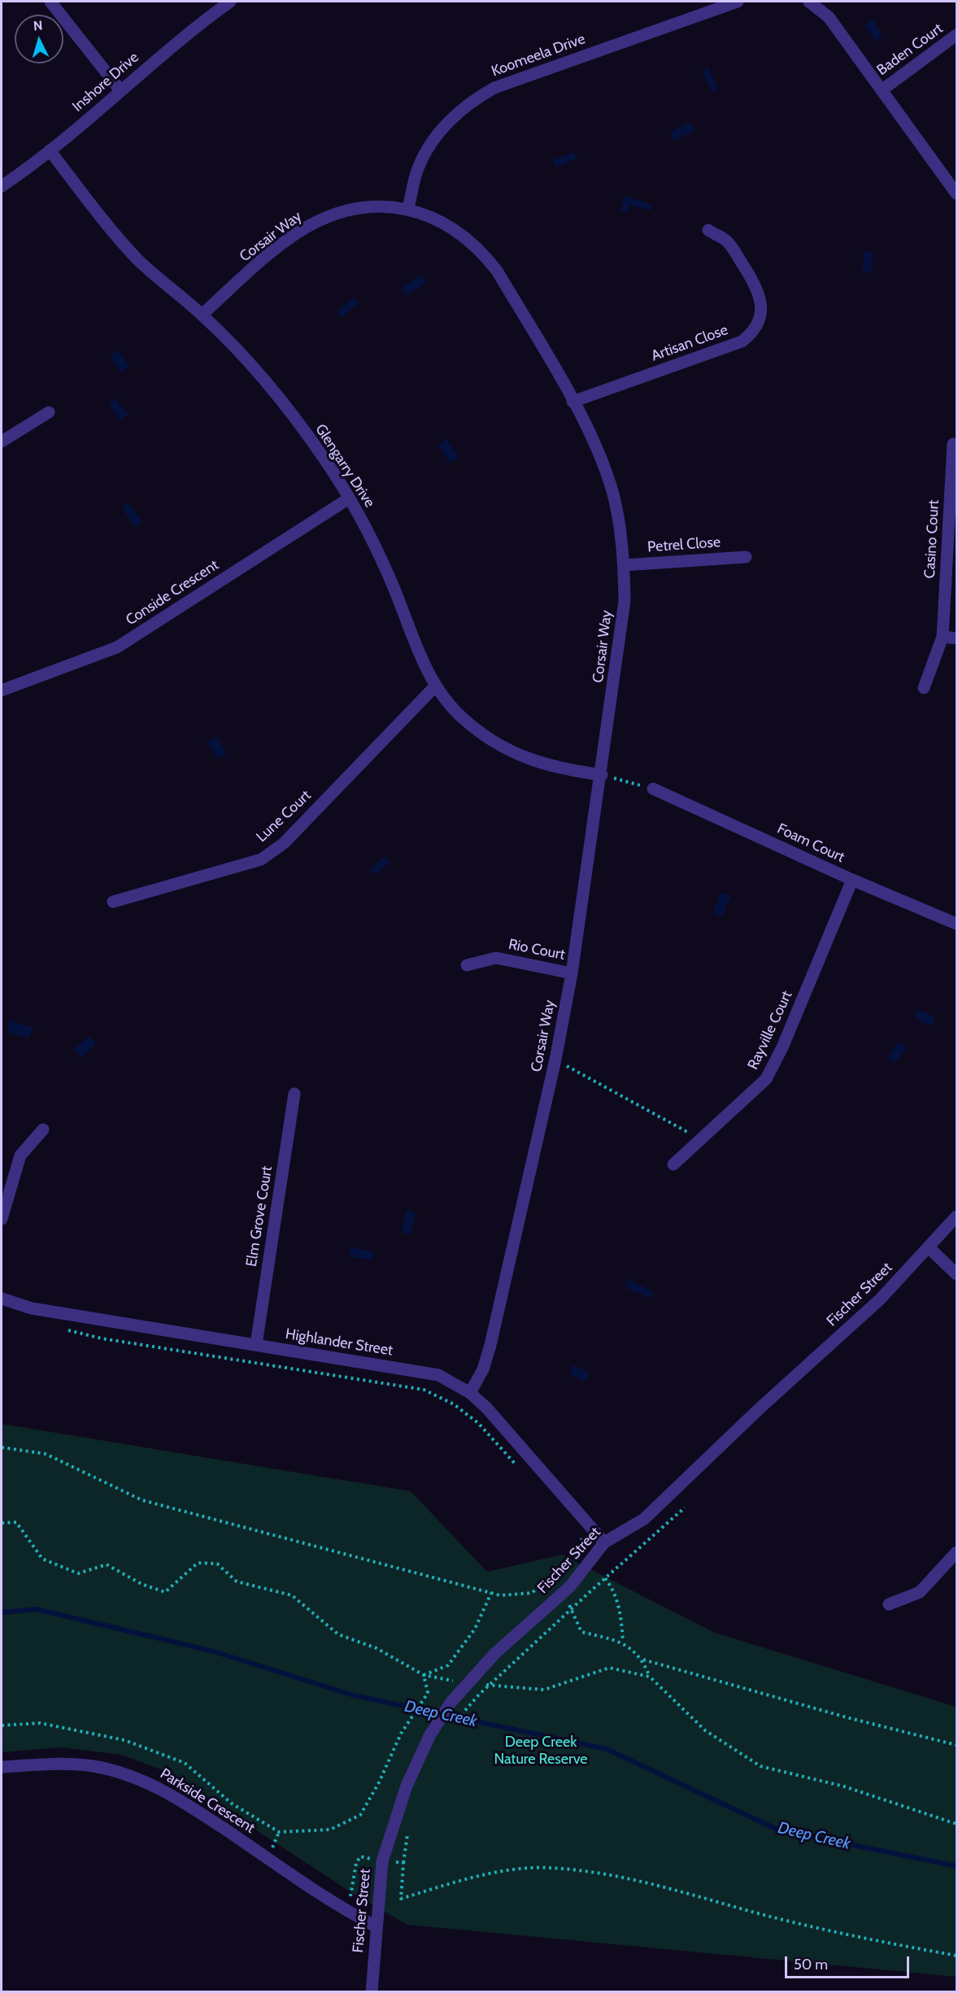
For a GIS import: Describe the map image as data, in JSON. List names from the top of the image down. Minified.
{"streets":{"street":["Baden Court","Koomeela Drive","Inshore Drive","Corsair Way","Artisan Close","Glengarry Drive","Casino Court","Petrel Close","Conside Crescent","Lune Court","Foam Court","Rio Court","Rayville Court","Elm Grove Court","Fischer Street","Highlander Street","Parkside Crescent"]},"crossings":[["Koomeela Drive","Corsair Way"],["Inshore Drive","Glengarry Drive"],["Corsair Way","Artisan Close"],["Corsair Way","Glengarry Drive"],["Corsair Way","Petrel Close"],["Corsair Way","Rio Court"],["Corsair Way","Highlander Street"],["Glengarry Drive","Conside Crescent"],["Glengarry Drive","Lune Court"],["Foam Court","Rayville Court"],["Elm Grove Court","Highlander Street"],["Fischer Street","Highlander Street"],["Fischer Street","Parkside Crescent"]],"water":["Deep Creek"],"parks":["Deep Creek Nature Reserve"],"scale_bar":"50 m","north":"top"}
